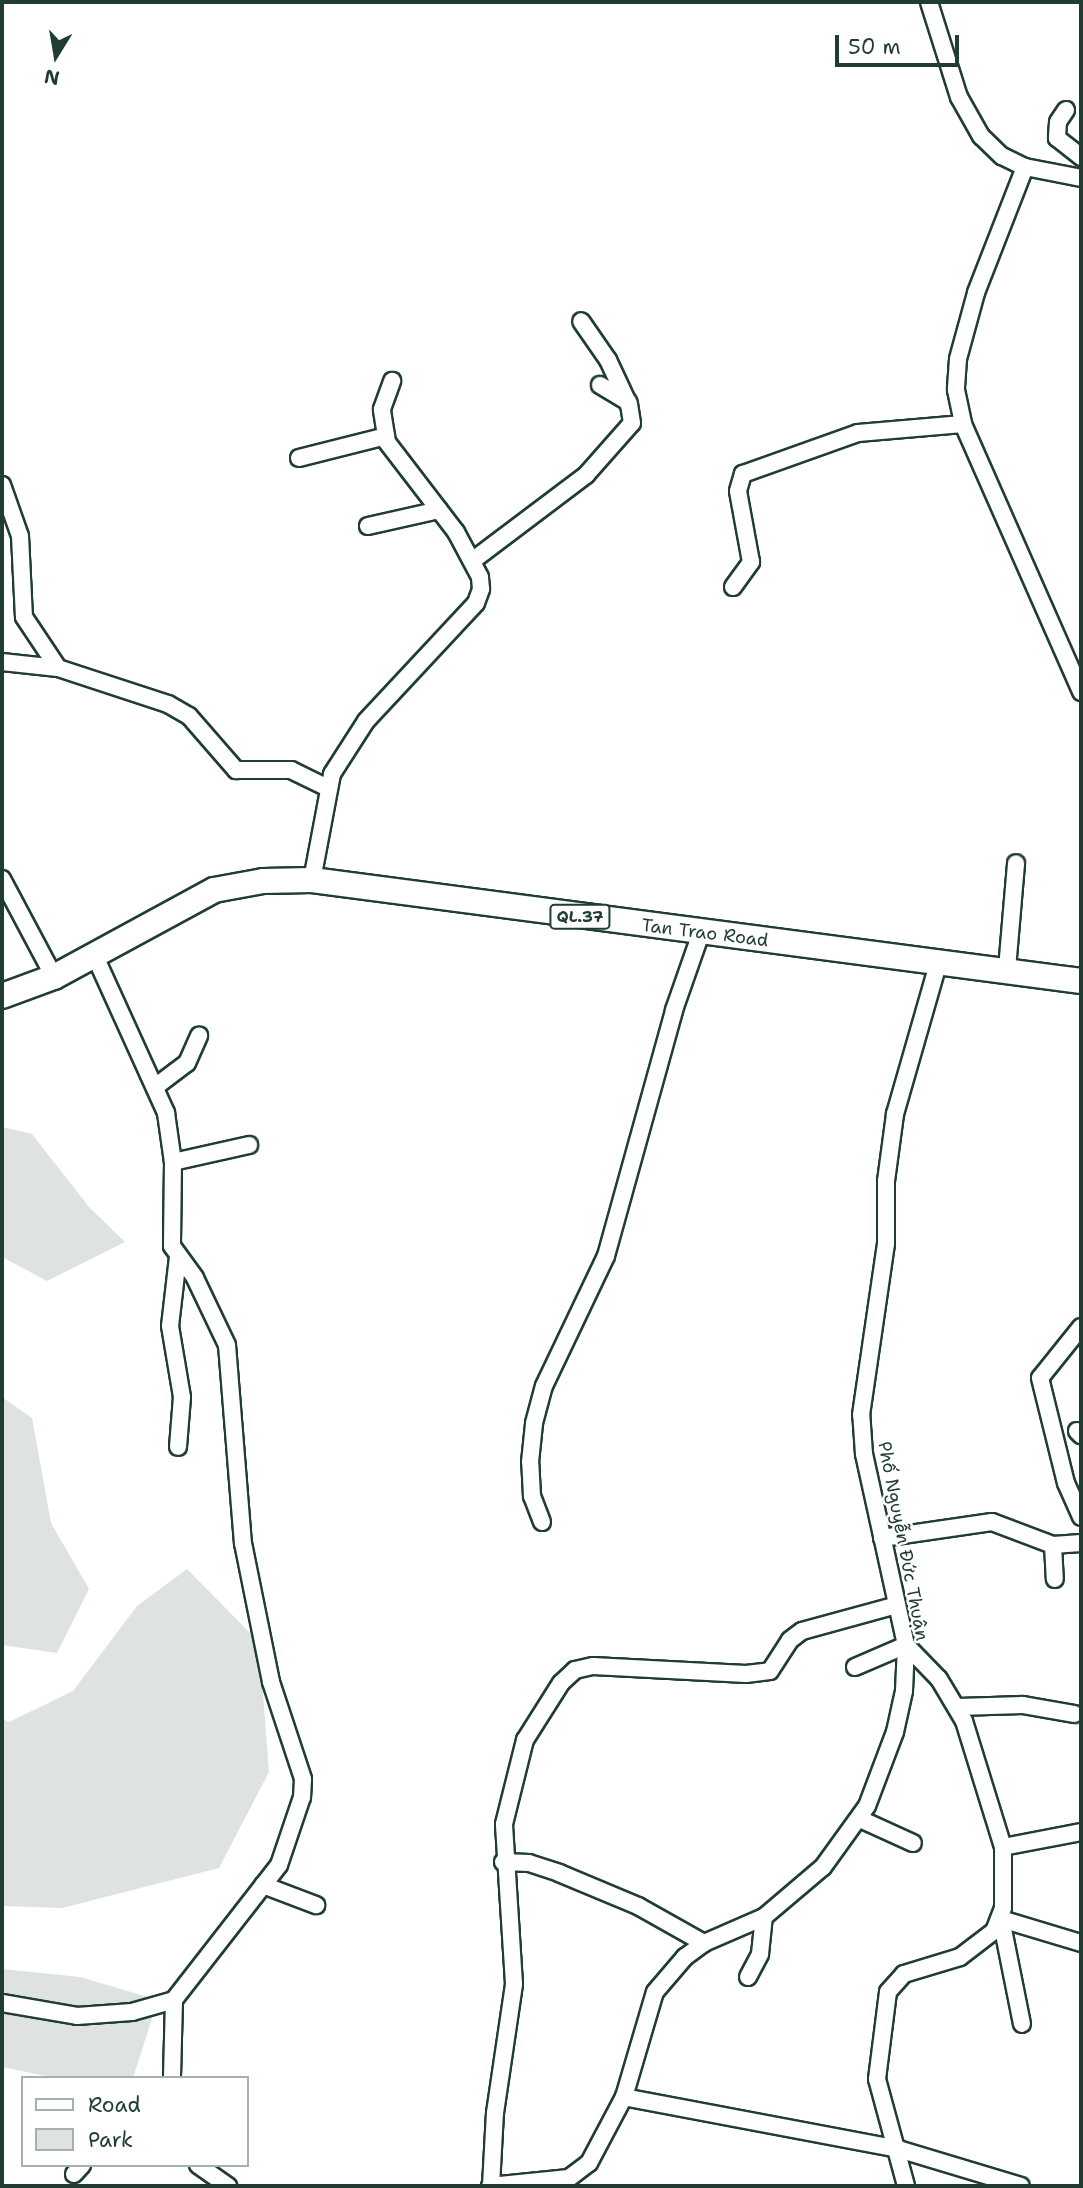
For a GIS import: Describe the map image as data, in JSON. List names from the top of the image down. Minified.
{"streets":{"highway":["QL.37","Tan Trao Road"],"street":["Phố Nguyễn Đức Thuận"]},"crossings":[["QL.37","Tan Trao Road"],["Tan Trao Road","Phố Nguyễn Đức Thuận"]],"legend":["Road","Park"],"scale_bar":"50 m","north":"bottom"}
